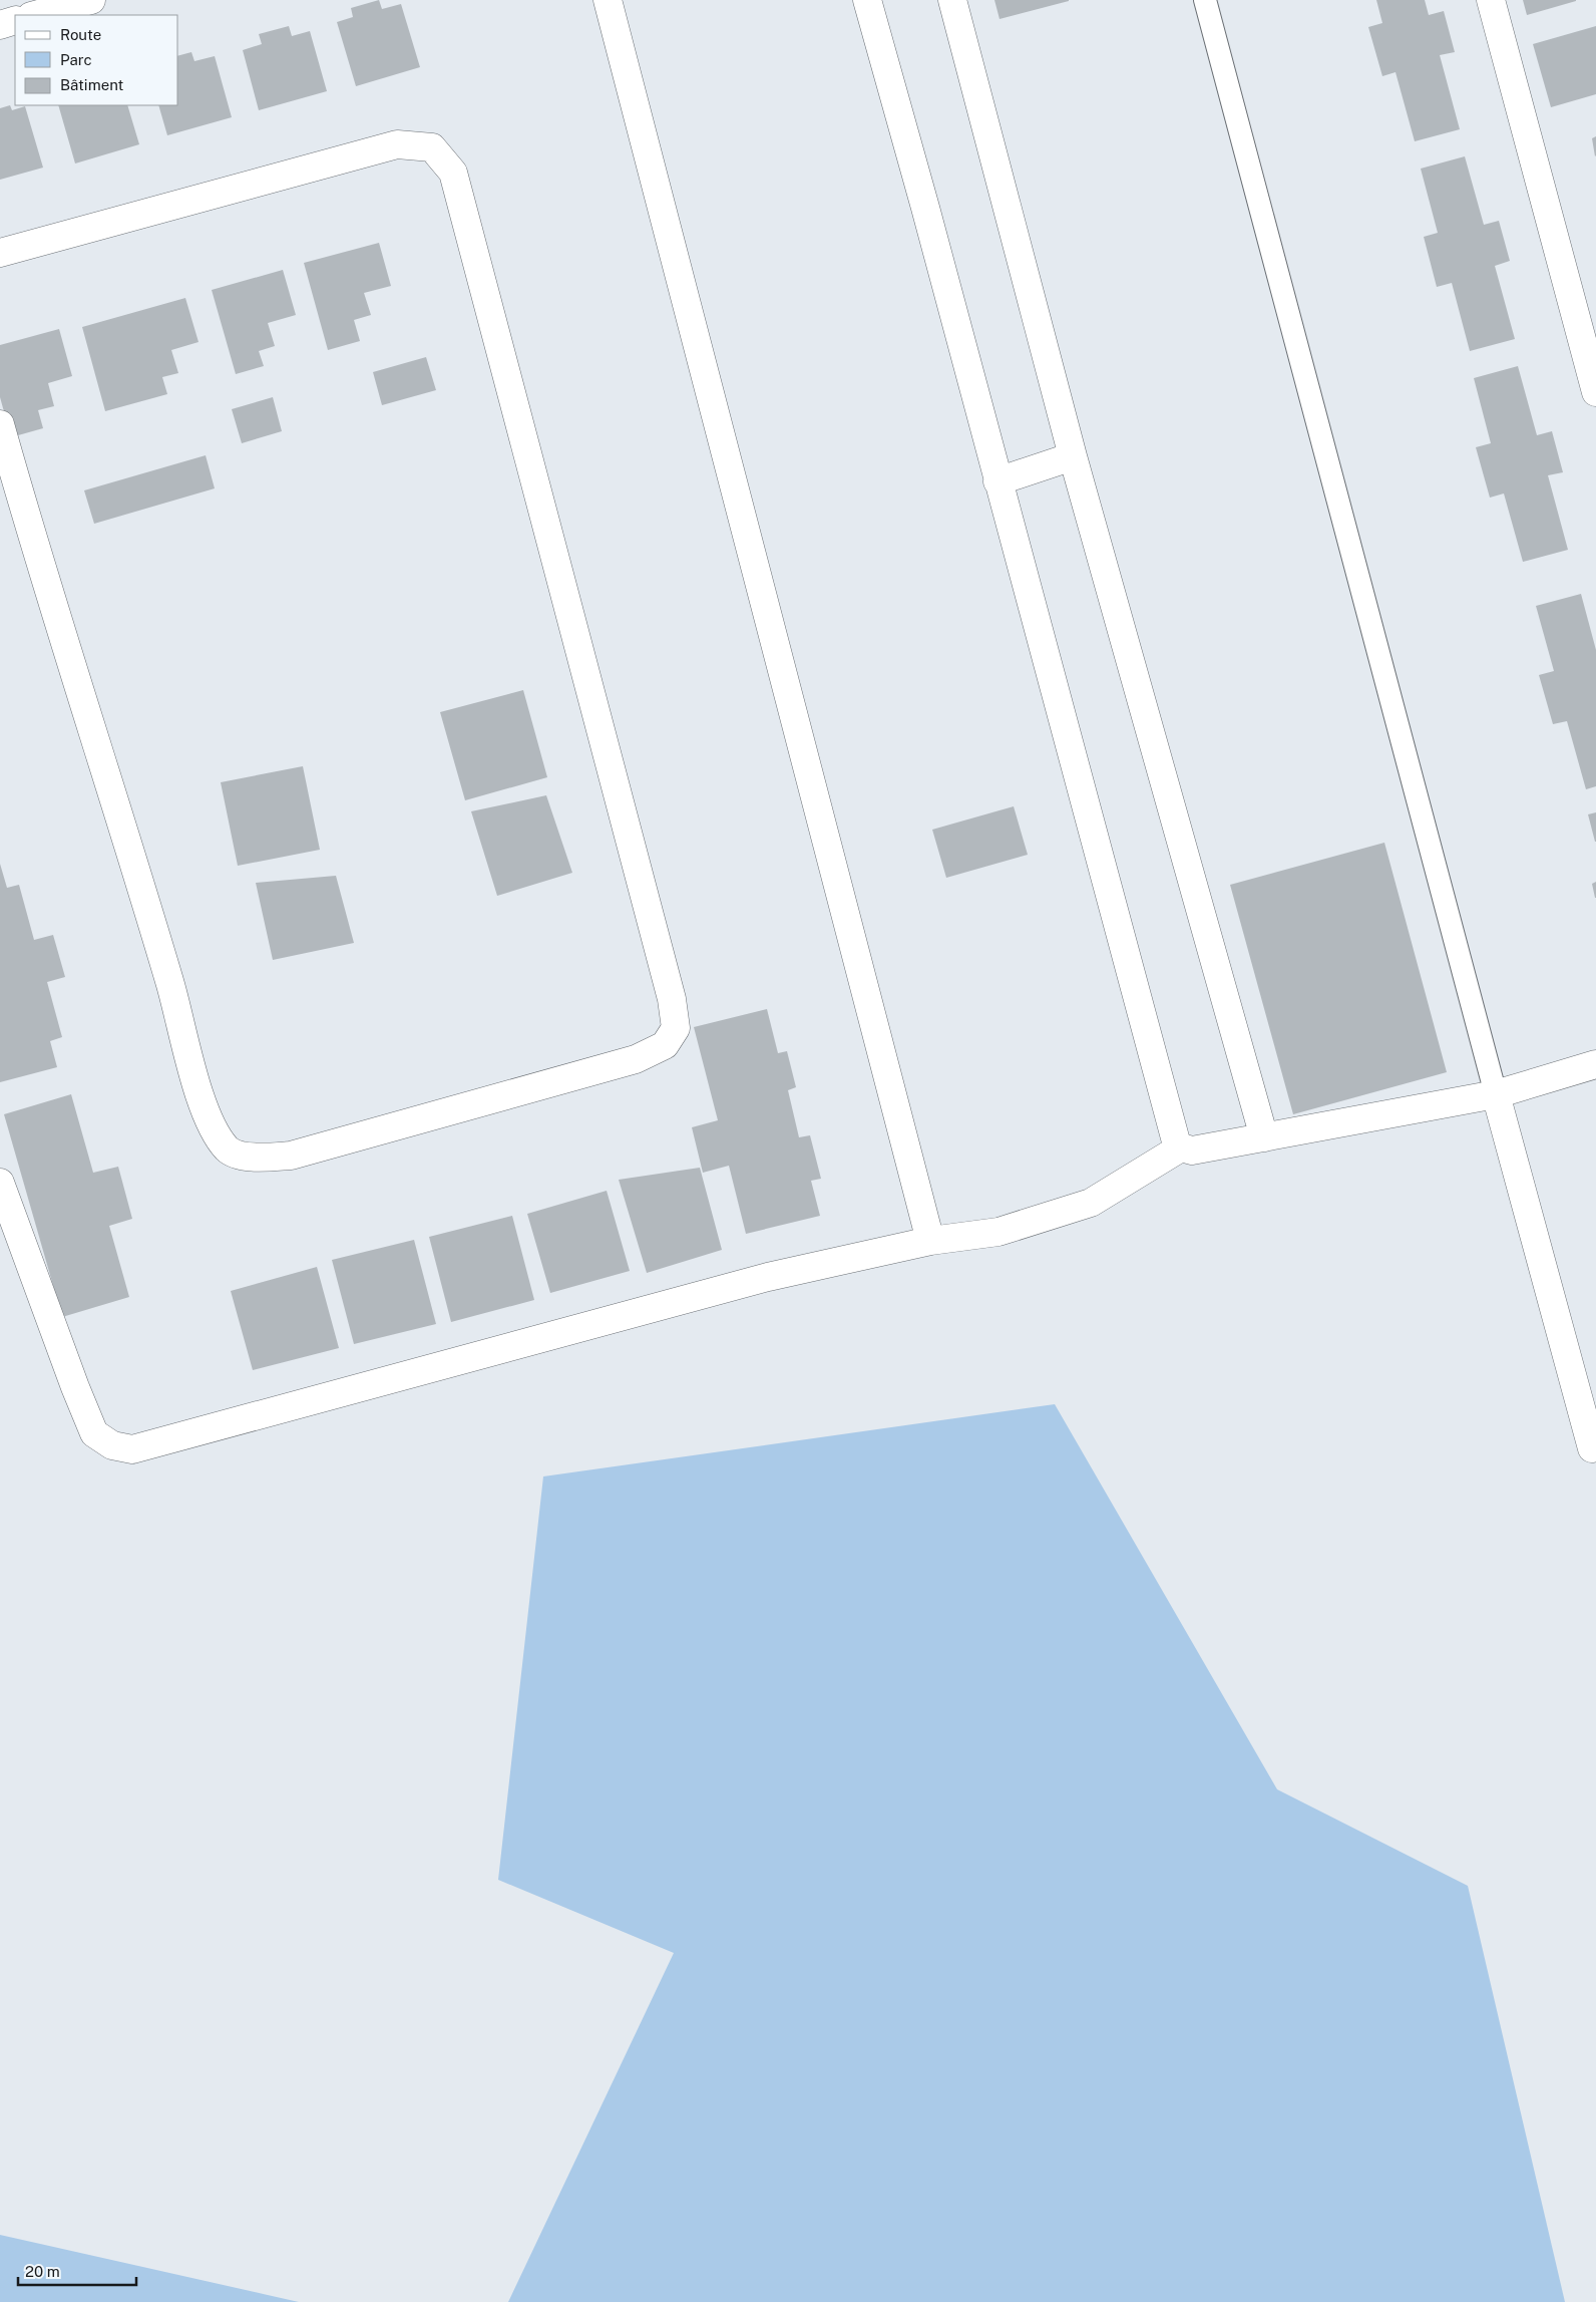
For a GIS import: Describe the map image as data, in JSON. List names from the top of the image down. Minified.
{"legend":["Route","Parc","Bâtiment"],"scale_bar":"20 m"}
